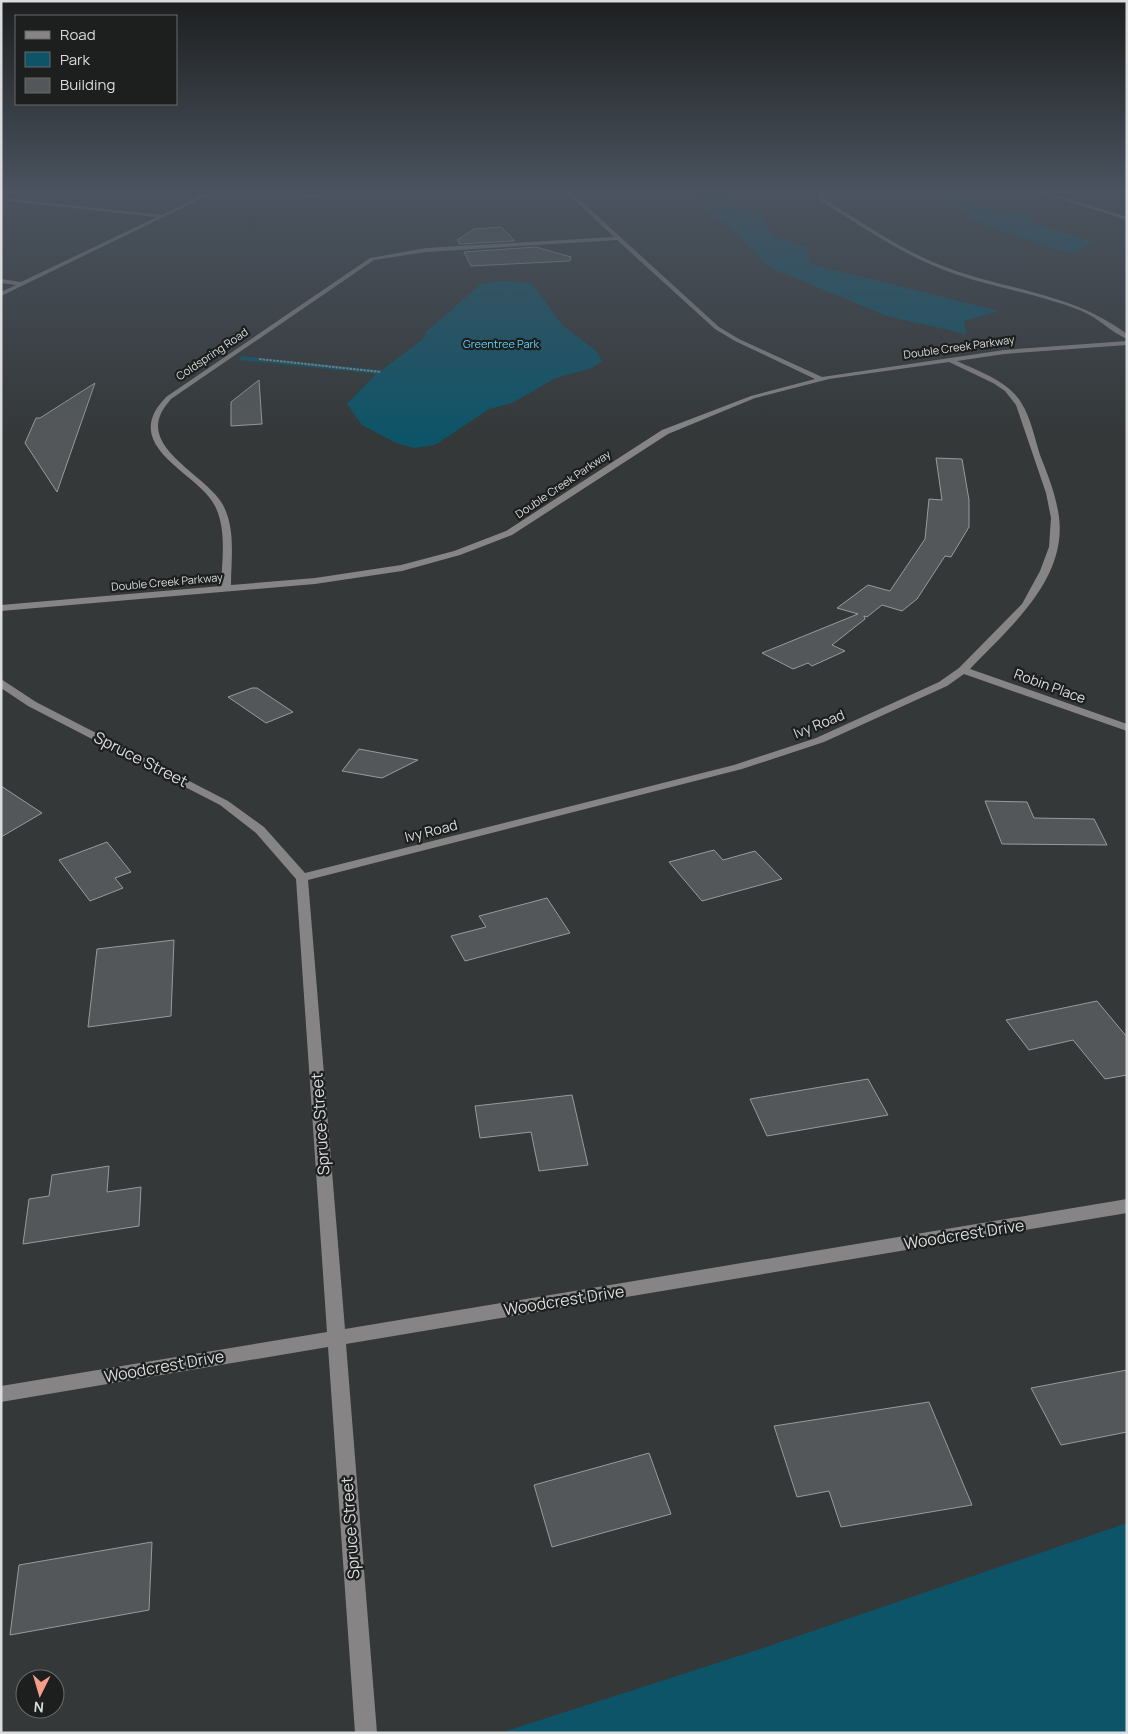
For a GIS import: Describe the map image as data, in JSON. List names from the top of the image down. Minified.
{"streets":{"street":["Double Creek Parkway","Coldspring Road","Robin Place","Ivy Road","Spruce Street","Woodcrest Drive"]},"crossings":[["Double Creek Parkway","Coldspring Road"],["Double Creek Parkway","Ivy Road"],["Robin Place","Ivy Road"],["Ivy Road","Spruce Street"],["Spruce Street","Woodcrest Drive"]],"parks":["Greentree Park"],"legend":["Road","Park","Building"],"north":"bottom"}
